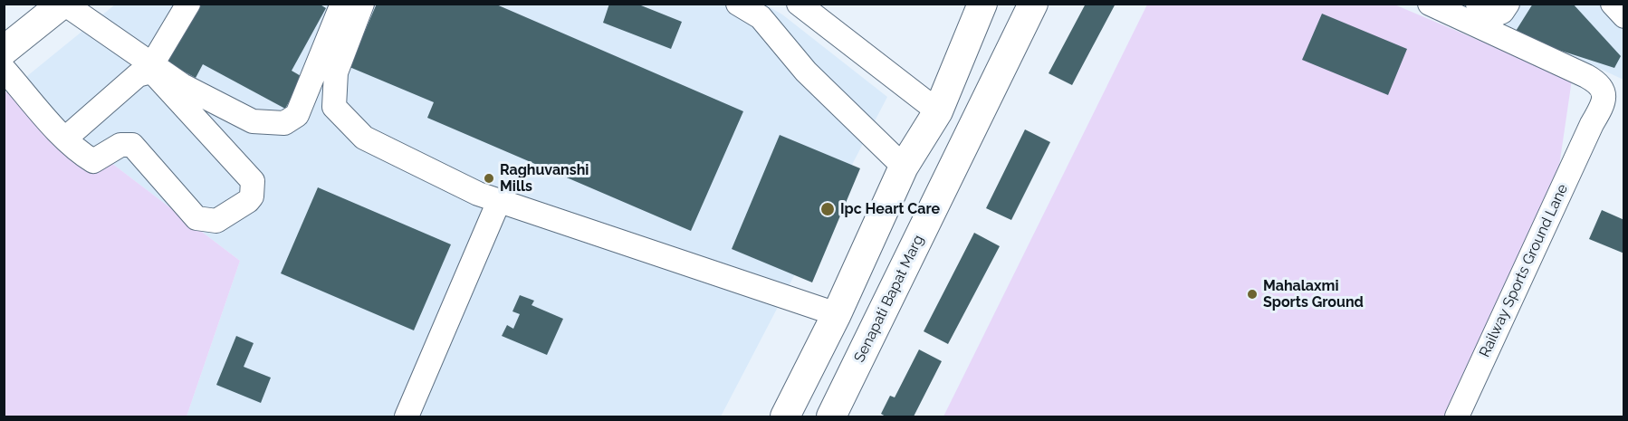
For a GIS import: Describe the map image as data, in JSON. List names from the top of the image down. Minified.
{"streets":{"main road":["Senapati Bapat Marg"],"lane":["Railway Sports Ground Lane"]},"places":["Raghuvanshi Mills","Ipc Heart Care","Mahalaxmi Sports Ground"]}
